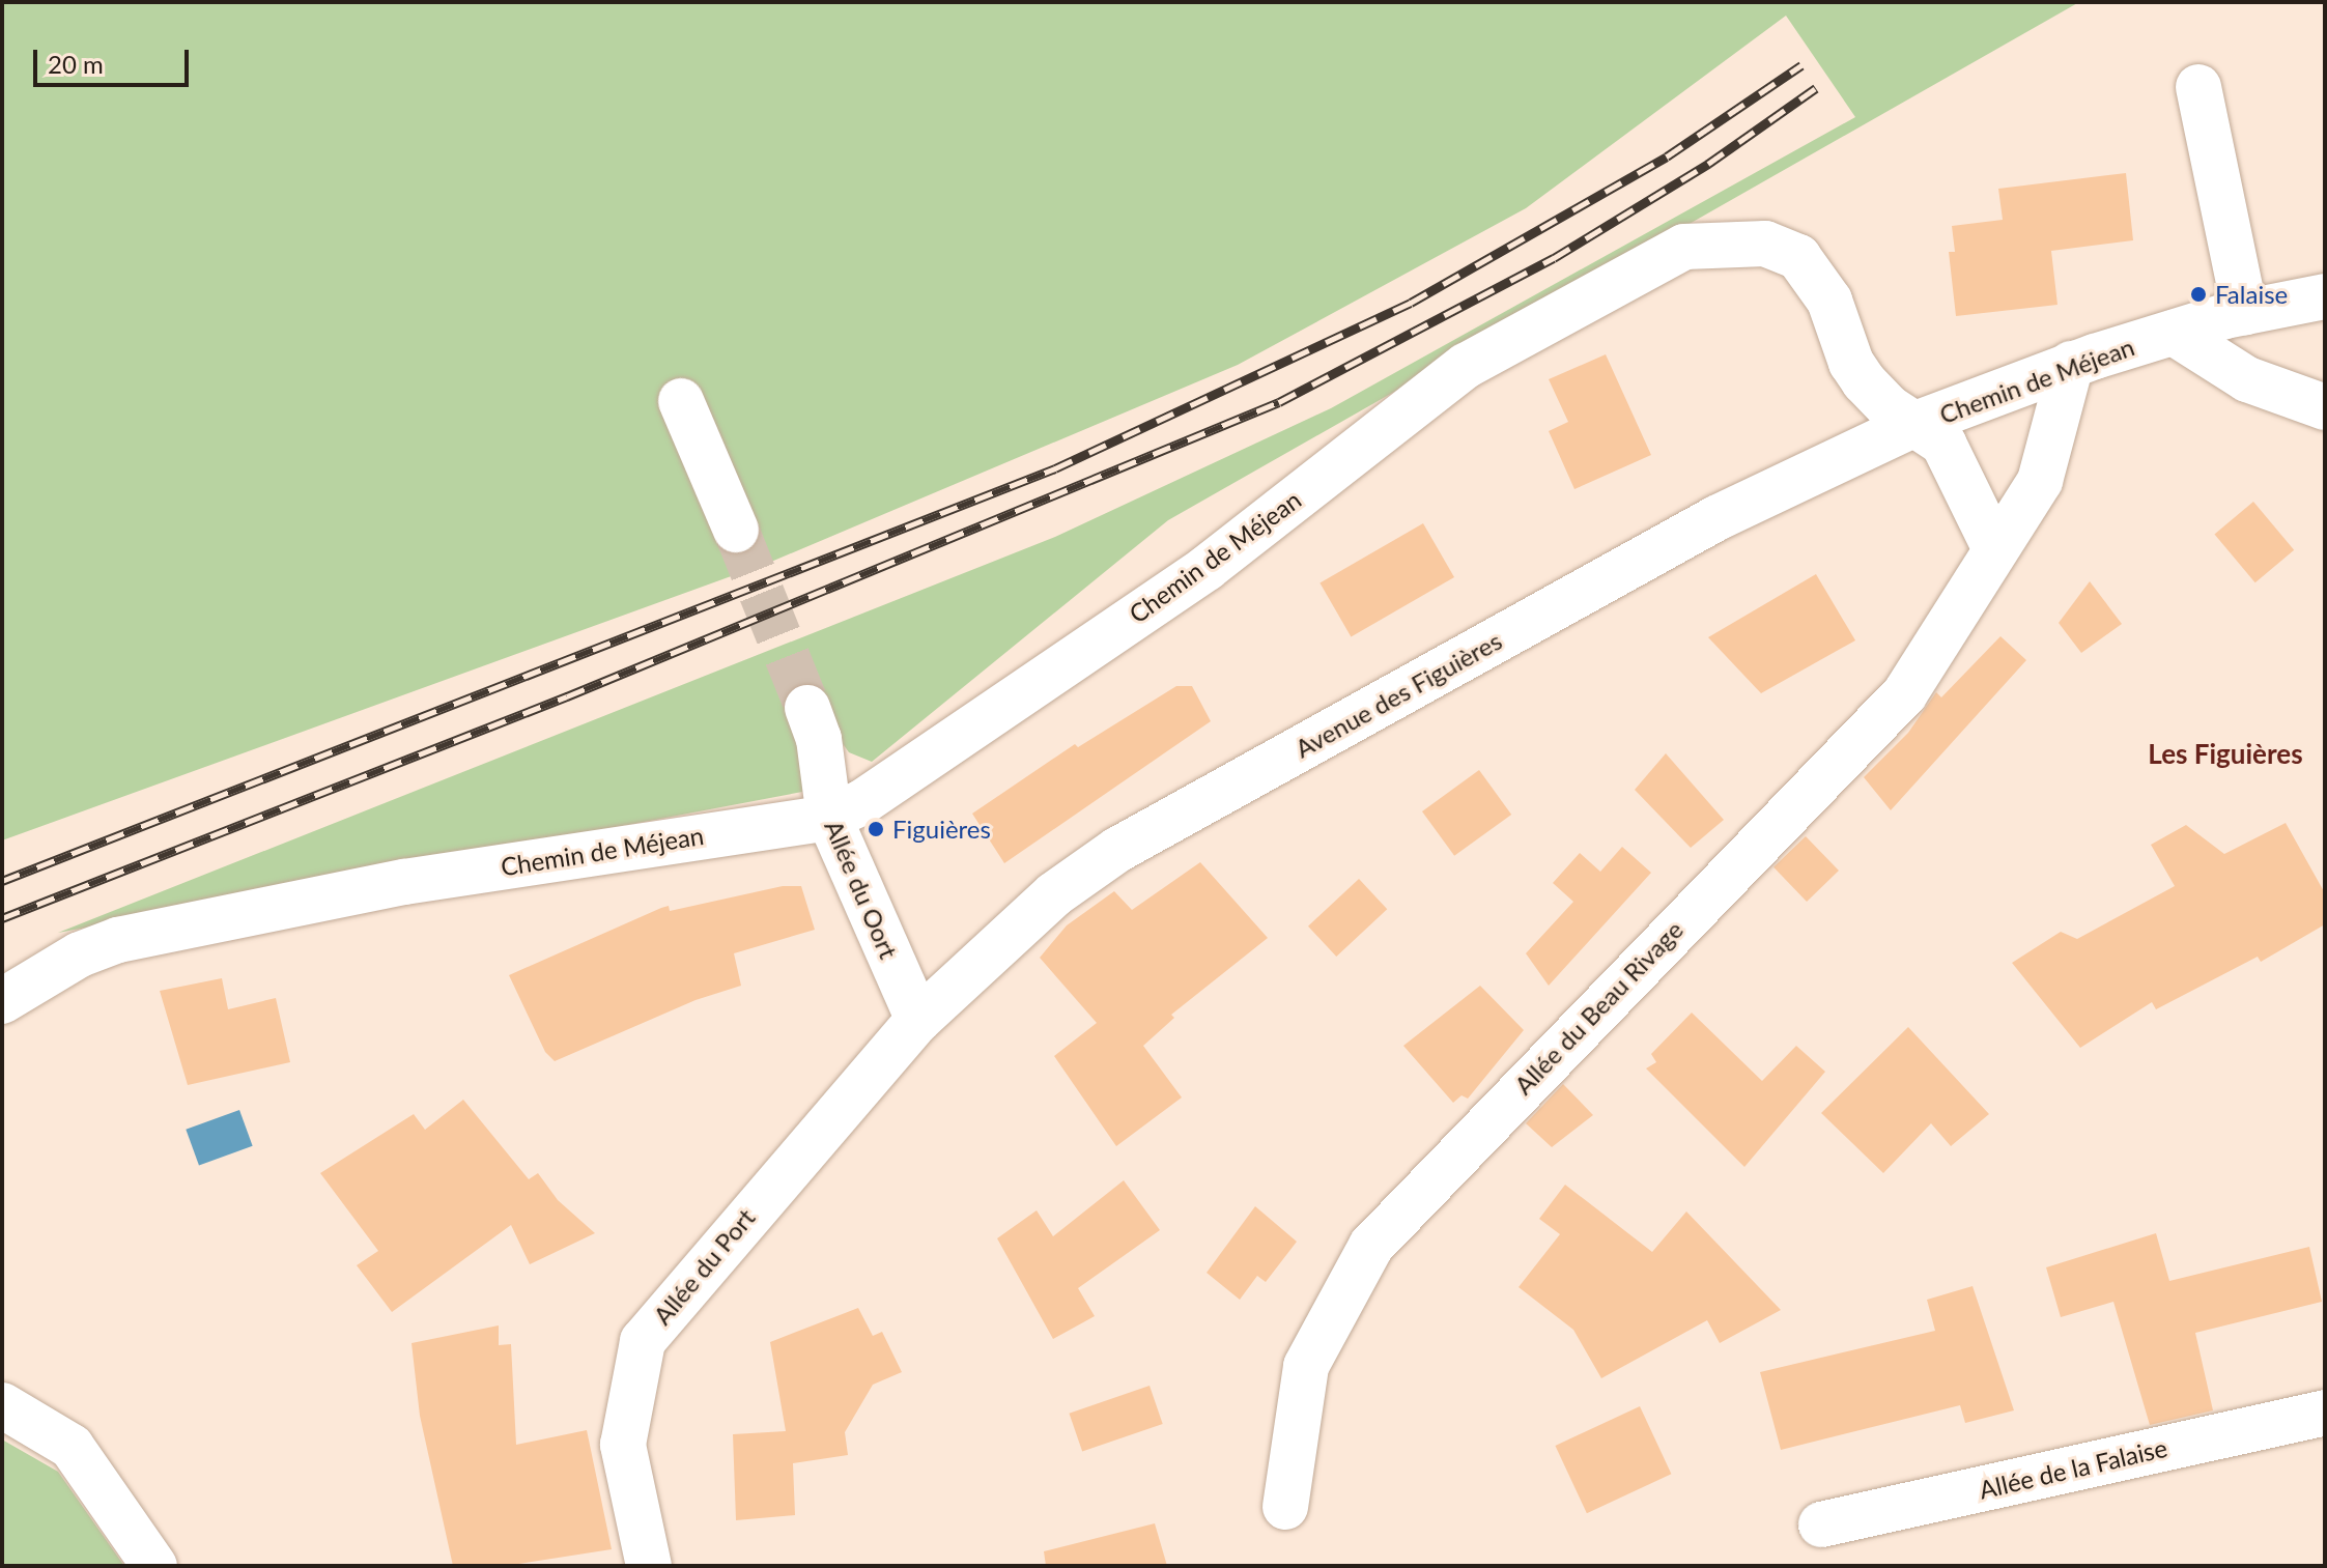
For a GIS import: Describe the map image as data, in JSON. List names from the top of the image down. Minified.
{"streets":{"street":["Chemin de Méjean","Avenue des Figuières","Allée du Oort","Allée du Beau Rivage","Allée du Port","Allée de la Falaise"]},"crossings":[["Chemin de Méjean","Avenue des Figuières"],["Chemin de Méjean","Allée du Oort"],["Chemin de Méjean","Allée du Beau Rivage"],["Avenue des Figuières","Allée du Oort"],["Avenue des Figuières","Allée du Port"],["Allée du Oort","Allée du Port"]],"districts":["Les Figuières"],"places":["Falaise","Figuières"],"scale_bar":"20 m"}
